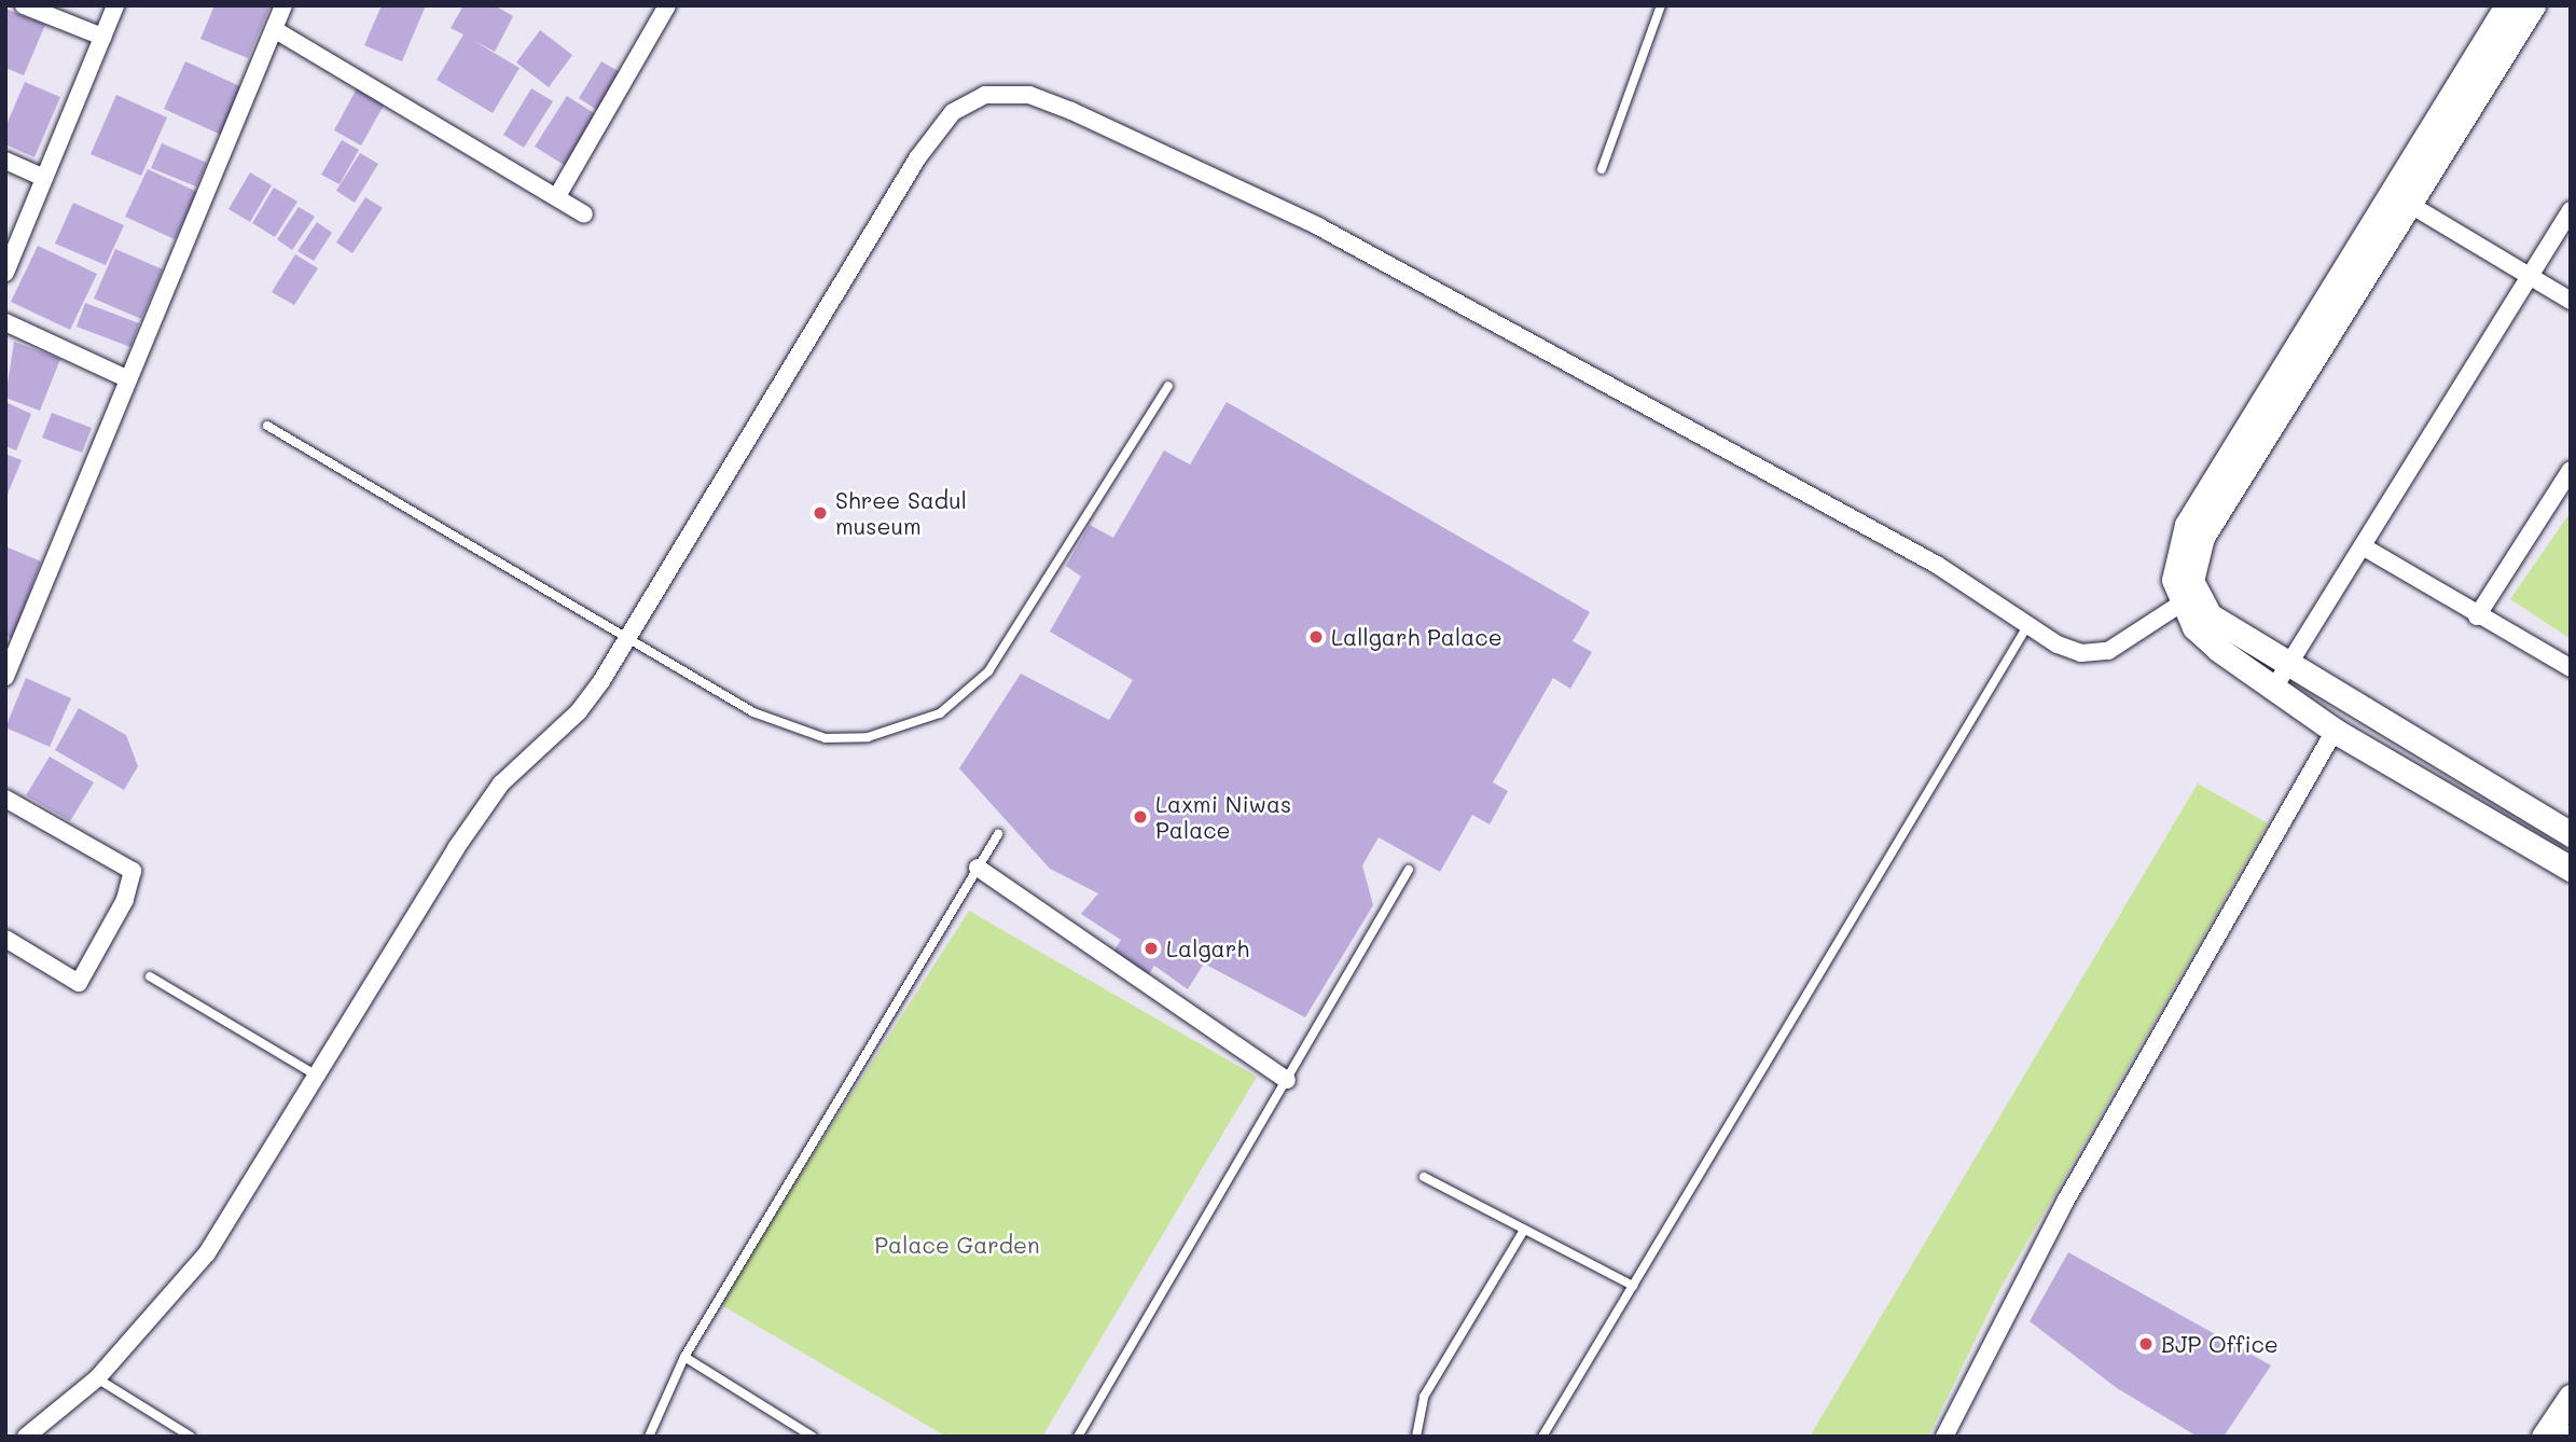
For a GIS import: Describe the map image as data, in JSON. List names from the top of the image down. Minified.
{"parks":["Palace Garden"],"places":["Shree Sadul museum","Lallgarh Palace","Laxmi Niwas Palace","Lalgarh","BJP Office"]}
